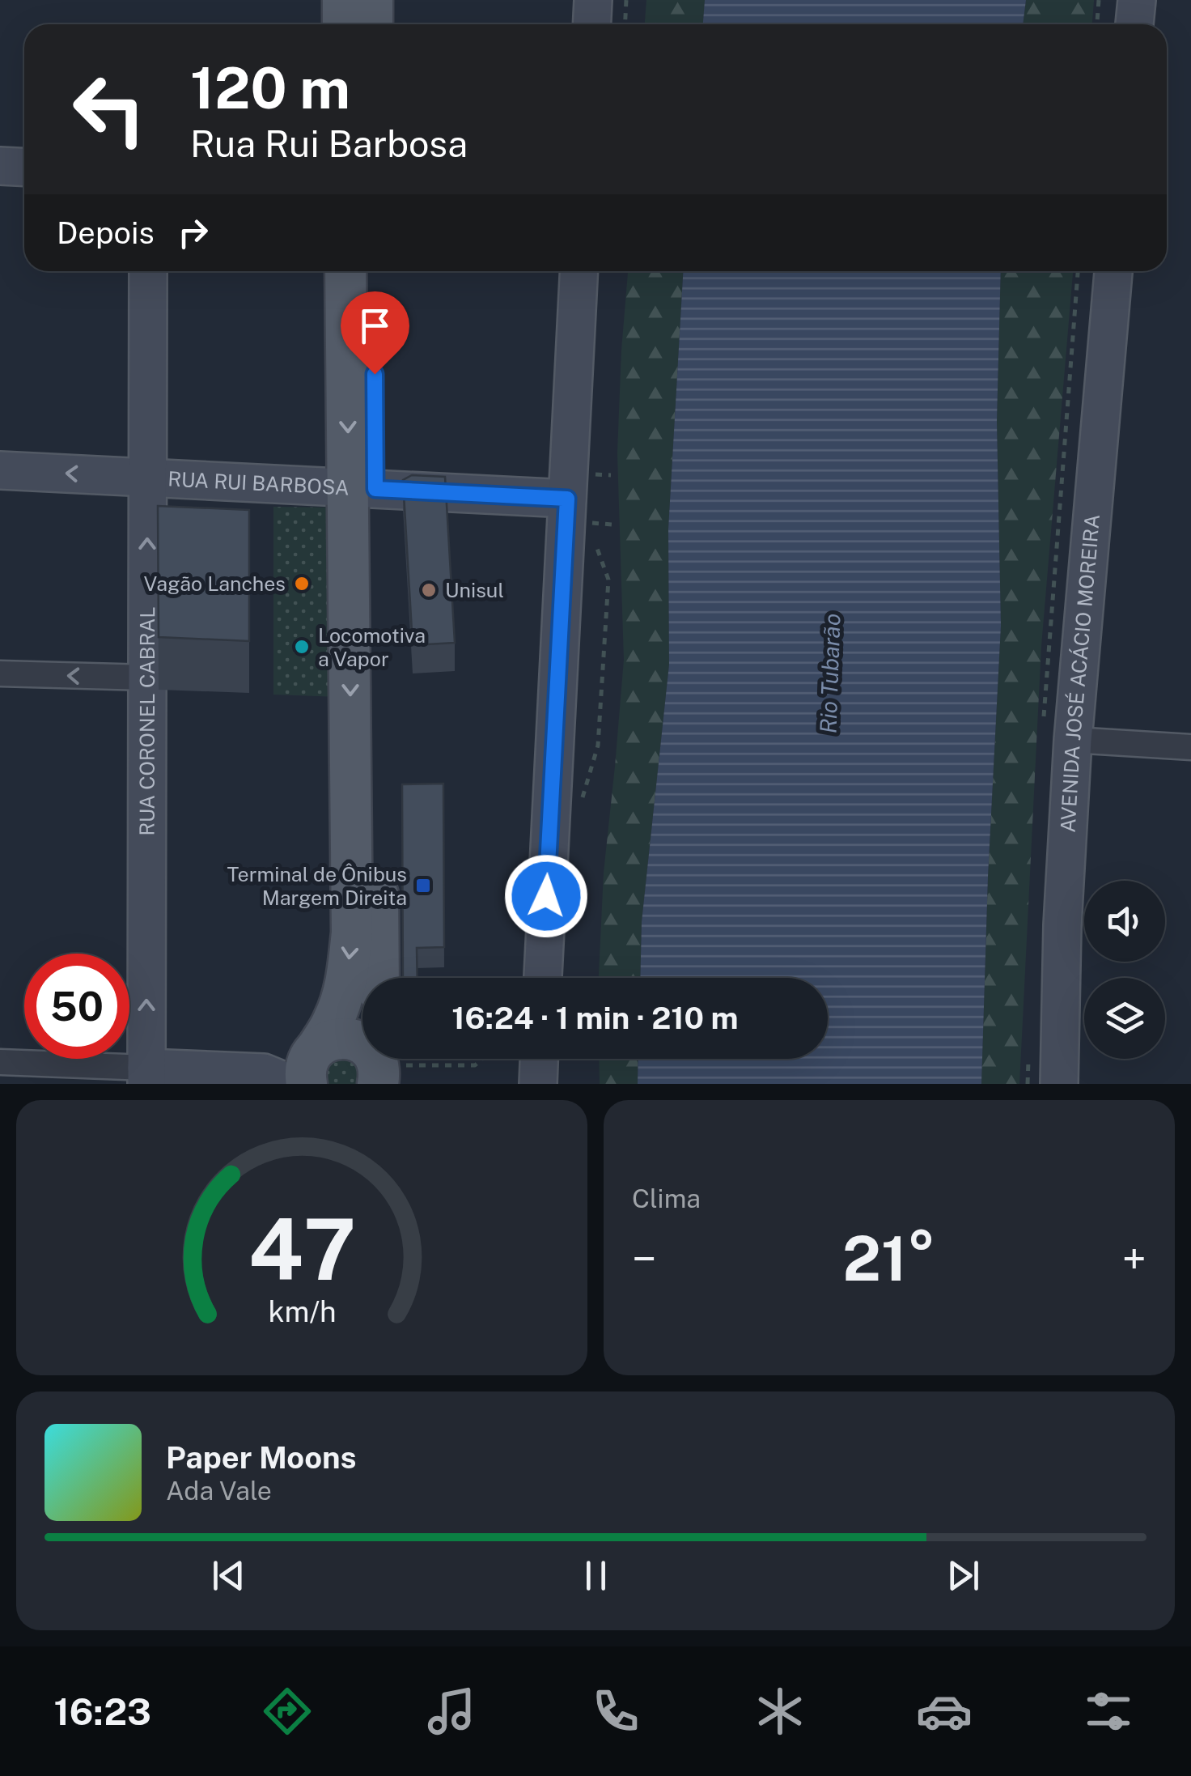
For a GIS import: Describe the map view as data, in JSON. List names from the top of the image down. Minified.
{"streets":{"main road":["RUA RUI BARBOSA","AVENIDA JOSÉ ACÁCIO MOREIRA","RUA CORONEL CABRAL"]},"crossings":[["RUA RUI BARBOSA","RUA CORONEL CABRAL"]],"water":["Rio Tubarão"],"places":{"other":["Vagão Lanches","Unisul","Locomotiva a Vapor"],"transit":["Terminal de Ônibus Margem Direita"]},"page":{"turn":["120 m","Rua Rui Barbosa"],"then":"Depois","limit":"50","trip":"16:24 · 1 min · 210 m","tile":"Clima","heat":["−","21°","+"],"song":["Paper Moons","Ada Vale"],"tabs":"16:23","gauge":["47","km/h"]}}
